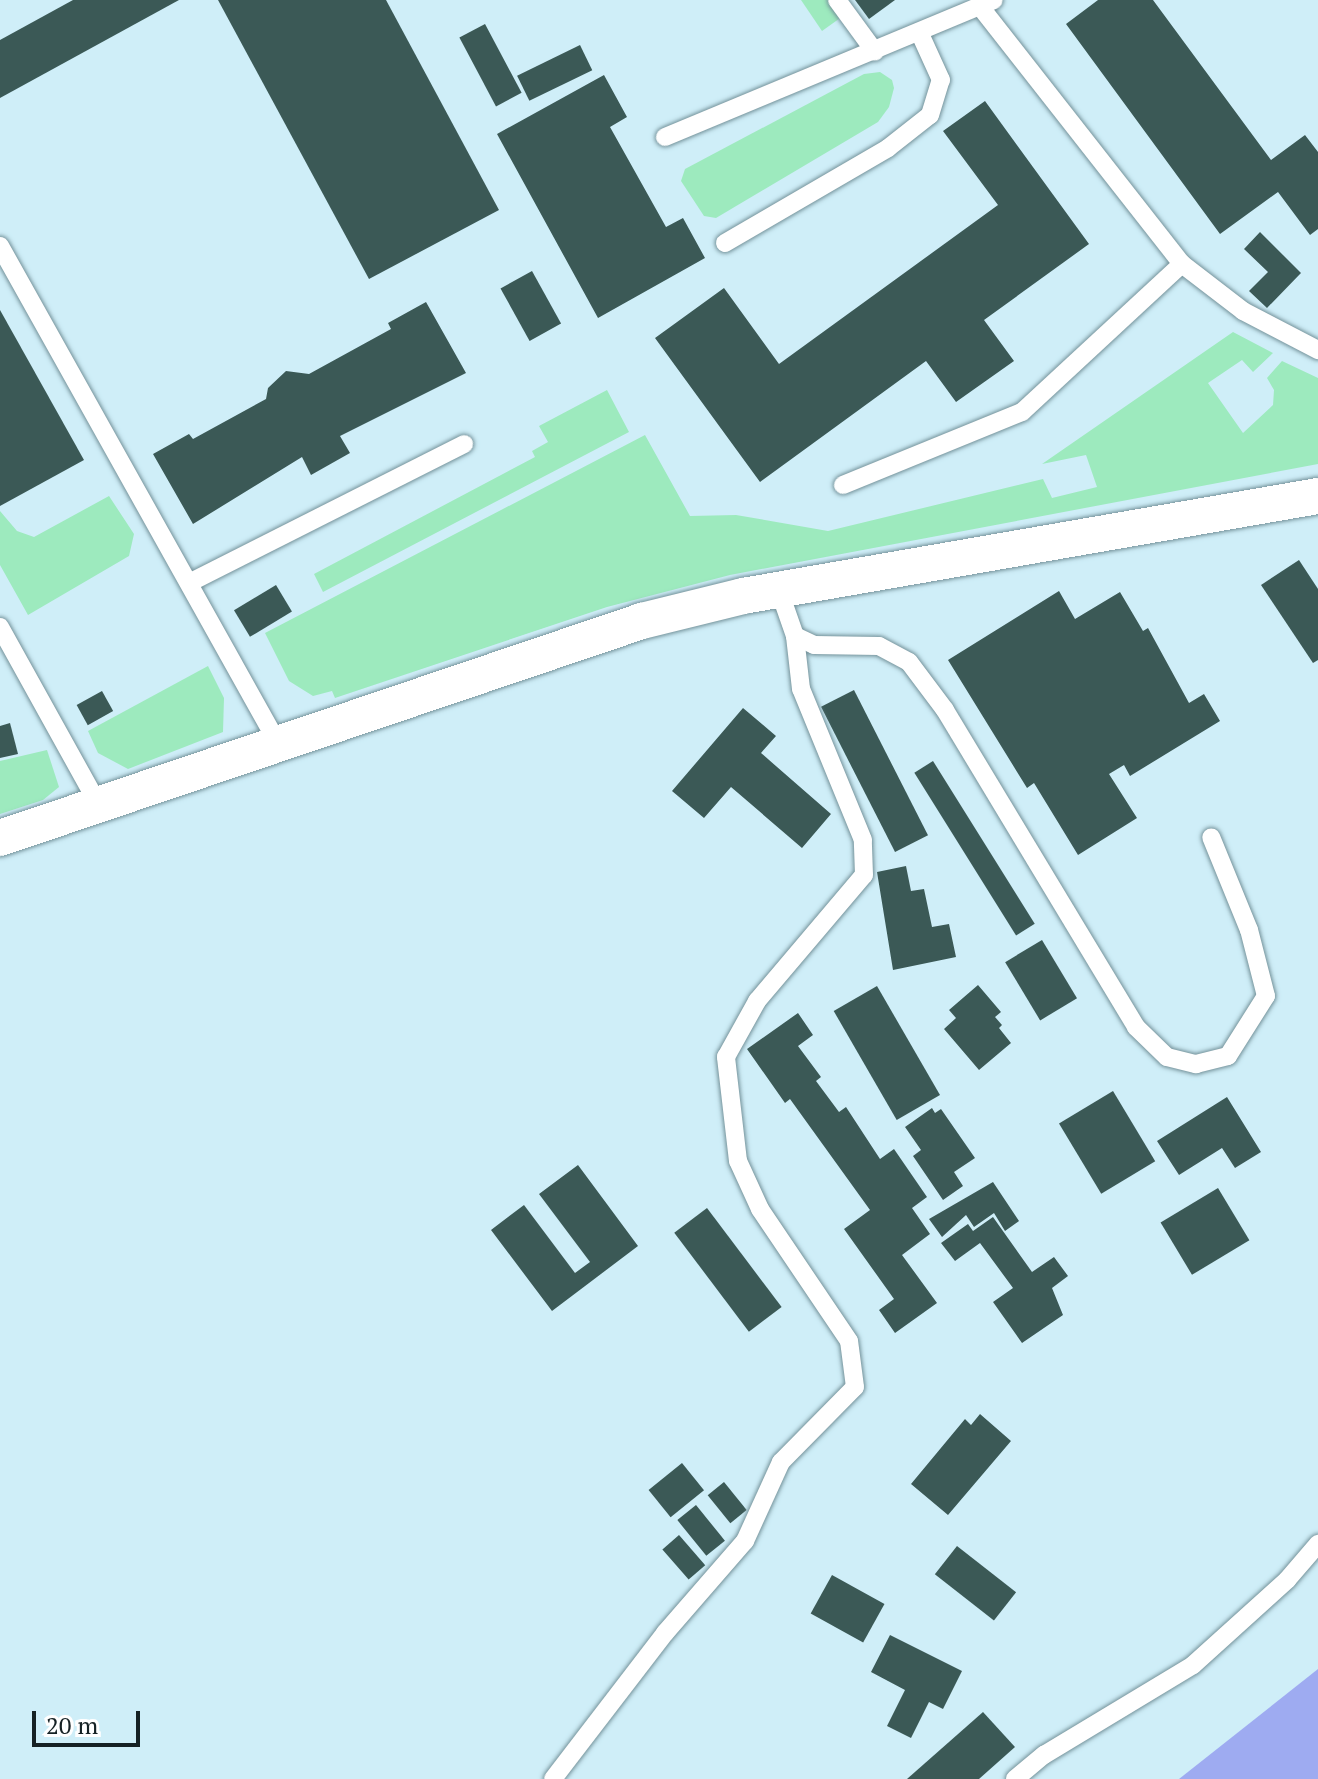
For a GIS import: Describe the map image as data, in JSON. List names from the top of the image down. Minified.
{"scale_bar":"20 m"}
